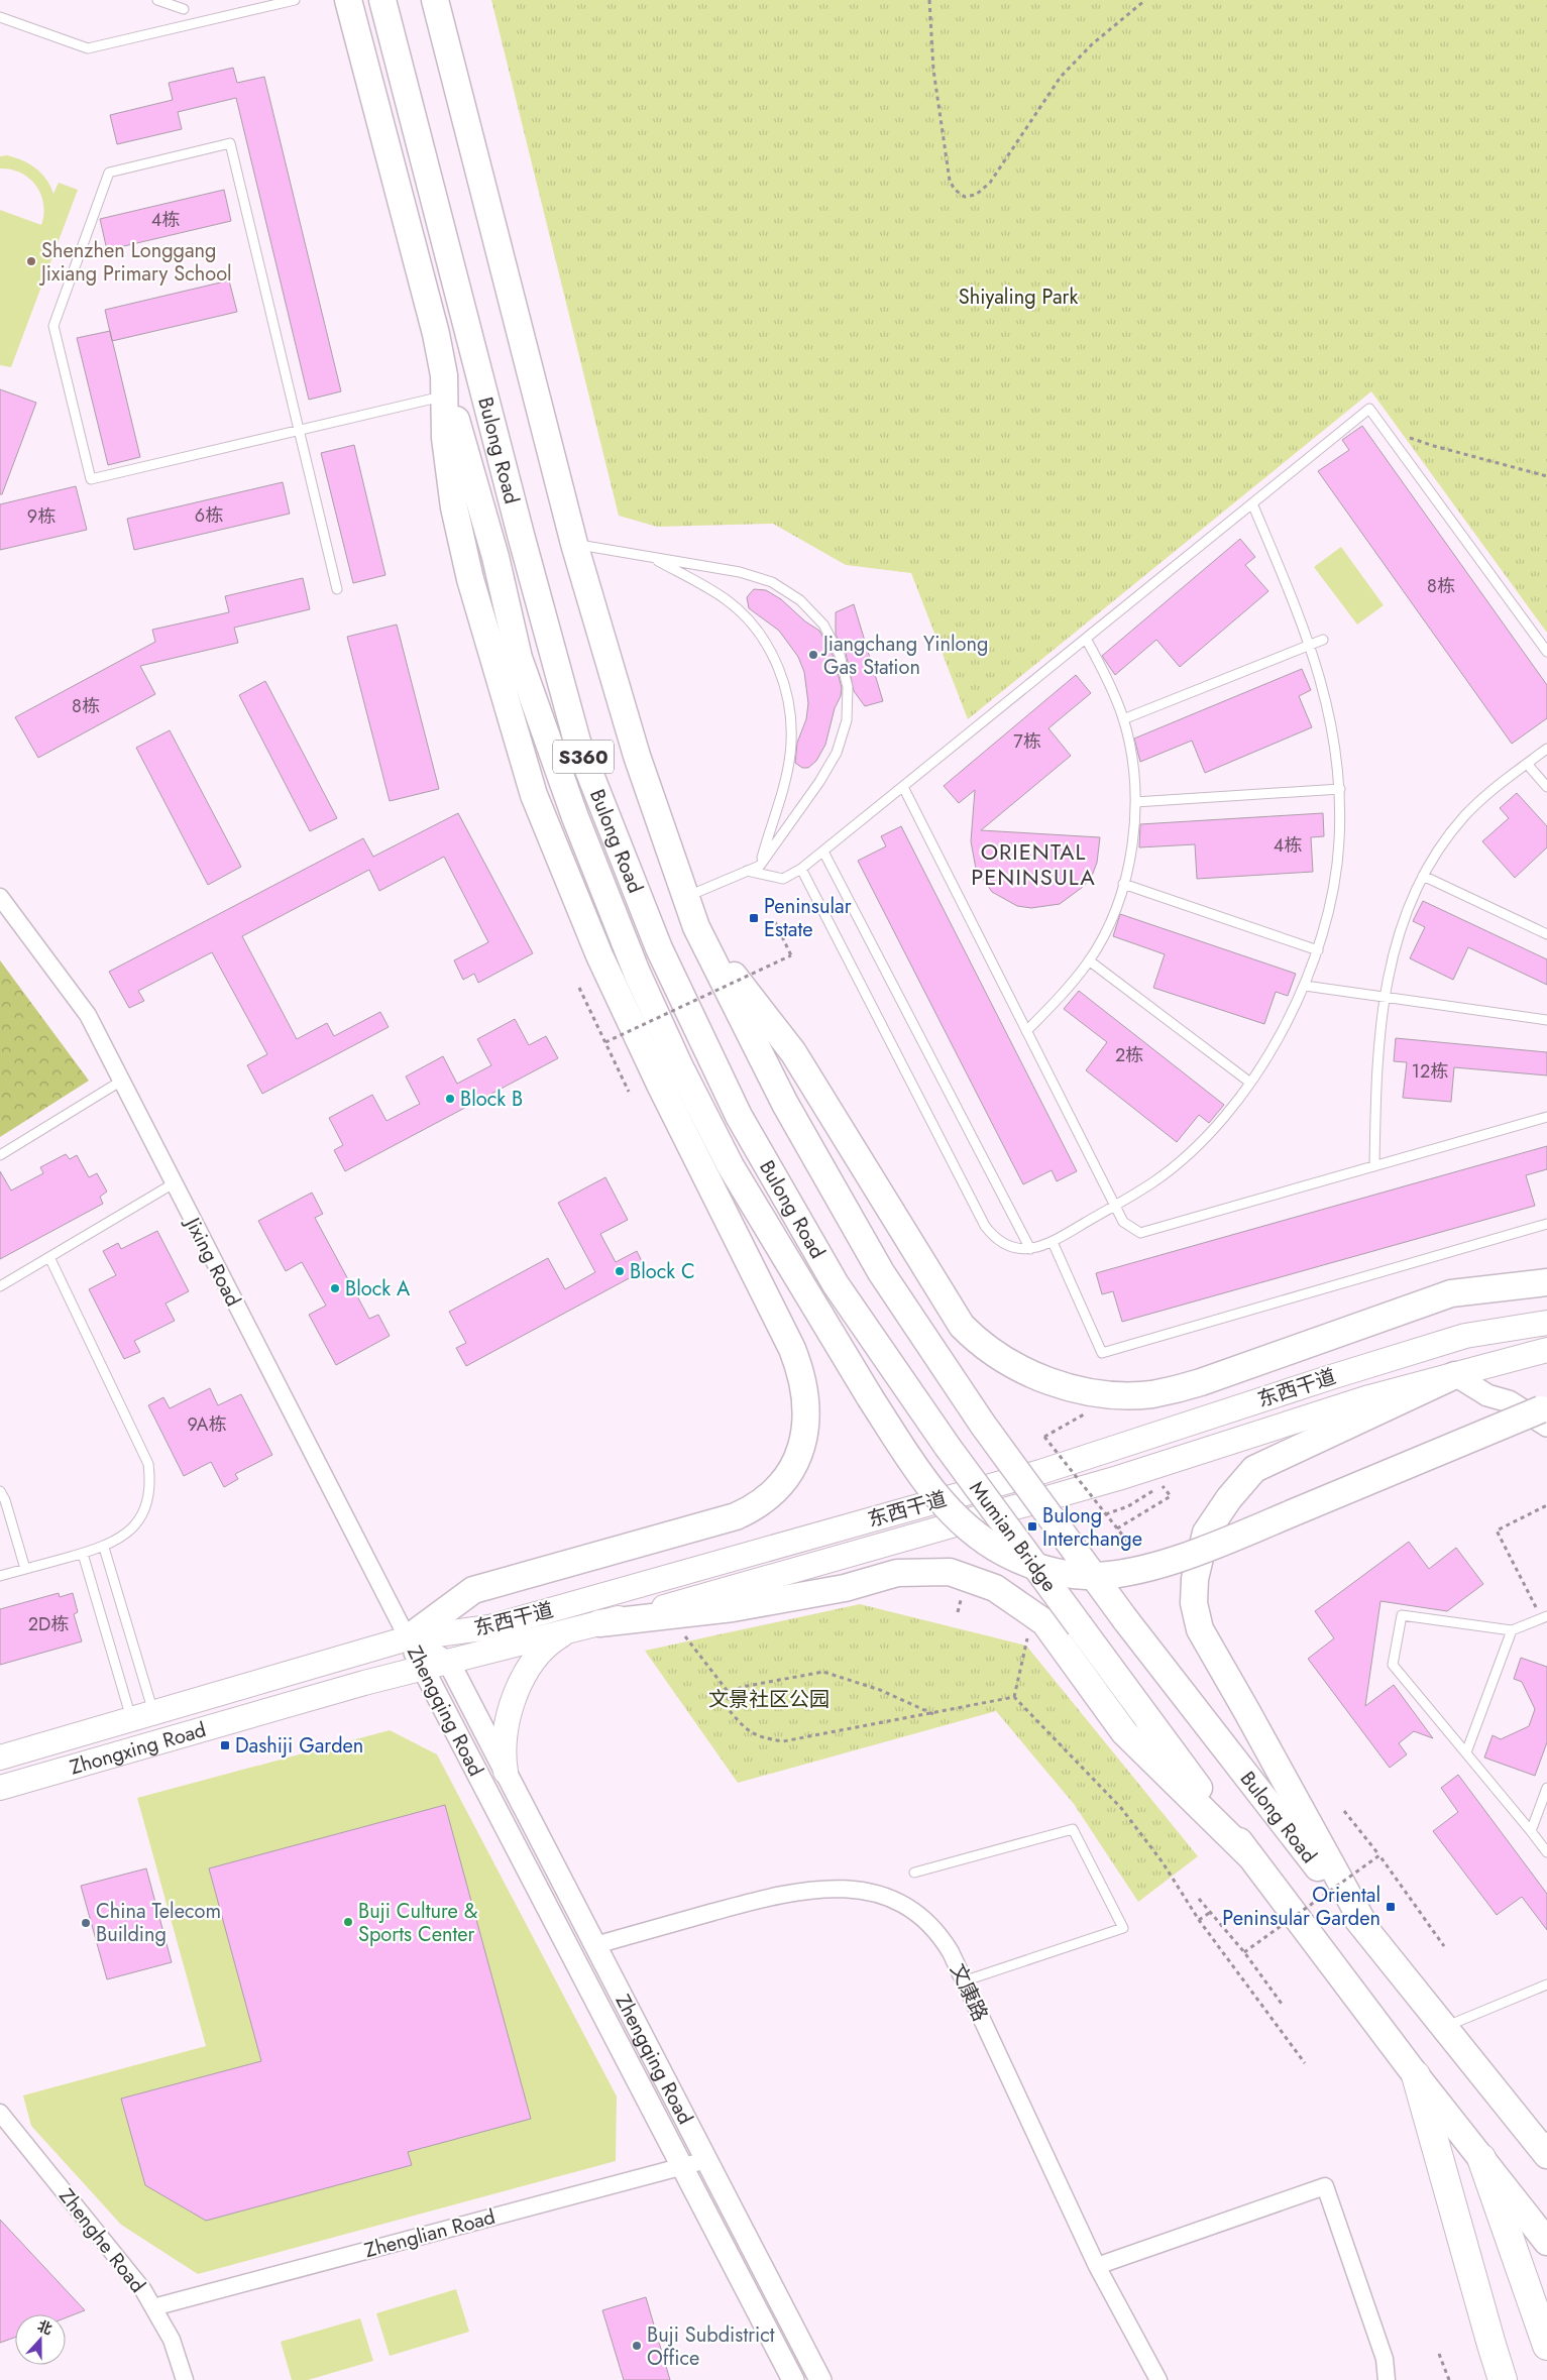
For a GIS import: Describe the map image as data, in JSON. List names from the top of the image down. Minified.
{"streets":{"main road":["Bulong Road","S360","东西干道","Mumian Bridge","Zhongxing Road"],"street":["Jixing Road","Zhengqing Road","文康路","Zhenglian Road","Zhenghe Road"]},"crossings":[["Bulong Road","Mumian Bridge"],["S360","Mumian Bridge"],["Jixing Road","东西干道"],["Jixing Road","Zhengqing Road"],["Jixing Road","Zhongxing Road"],["东西干道","Zhengqing Road"],["东西干道","Zhongxing Road"],["Zhengqing Road","Zhongxing Road"],["Zhengqing Road","文康路"],["Zhengqing Road","Zhenglian Road"],["Zhenglian Road","Zhenghe Road"]],"districts":["ORIENTAL PENINSULA"],"parks":["Shiyaling Park","文景社区公园"],"places":{"other":["Shenzhen Longgang Jixiang Primary School","Jiangchang Yinlong Gas Station","Block B","Block C","Block A","Buji Culture & Sports Center","China Telecom Building","Buji Subdistrict Office"],"transit":["Peninsular Estate","Bulong Interchange","Dashiji Garden","Oriental Peninsular Garden"]},"house_numbers":["4栋","6栋","9栋","8栋","8栋","7栋","4栋","2栋","12栋","9A栋","2D栋"],"north":"top"}
